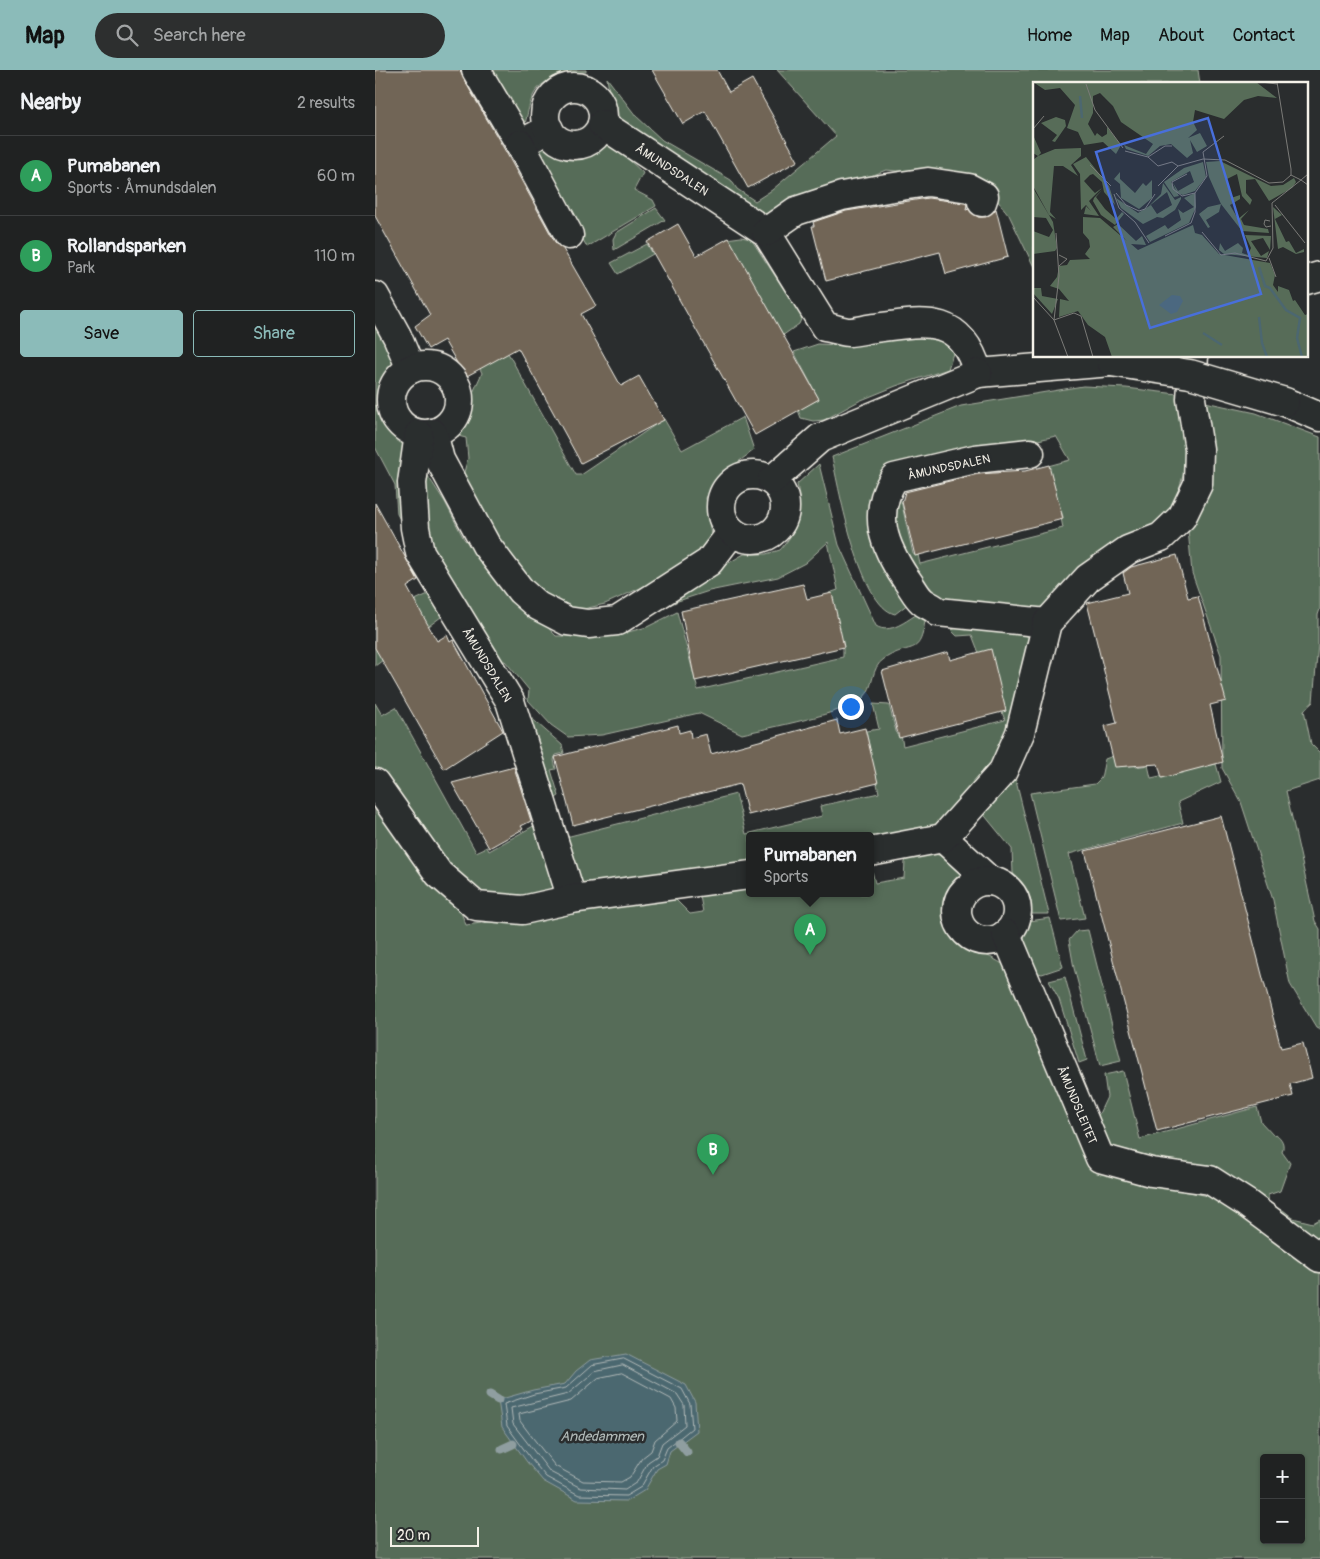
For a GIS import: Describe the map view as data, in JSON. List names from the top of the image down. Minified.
{"streets":{"street":["ÅMUNDSDALEN","ÅMUNDSLEITET"]},"water":["Andedammen"],"scale_bar":"20 m","page":{"header":"Map","search":"Search here","nav":["Home","Map","About","Contact"],"heading":["Nearby","2 results"],"list":[{"mark":"A","name":"Pumabanen","note":"Sports · Åmundsdalen","value":"60 m"},{"mark":"B","name":"Rollandsparken","note":"Park","value":"110 m"}],"buttons":["Save","Share"],"popup":["Pumabanen","Sports"],"pins":["A","B"],"map_buttons":["+","−"],"scale":"20 m"}}
